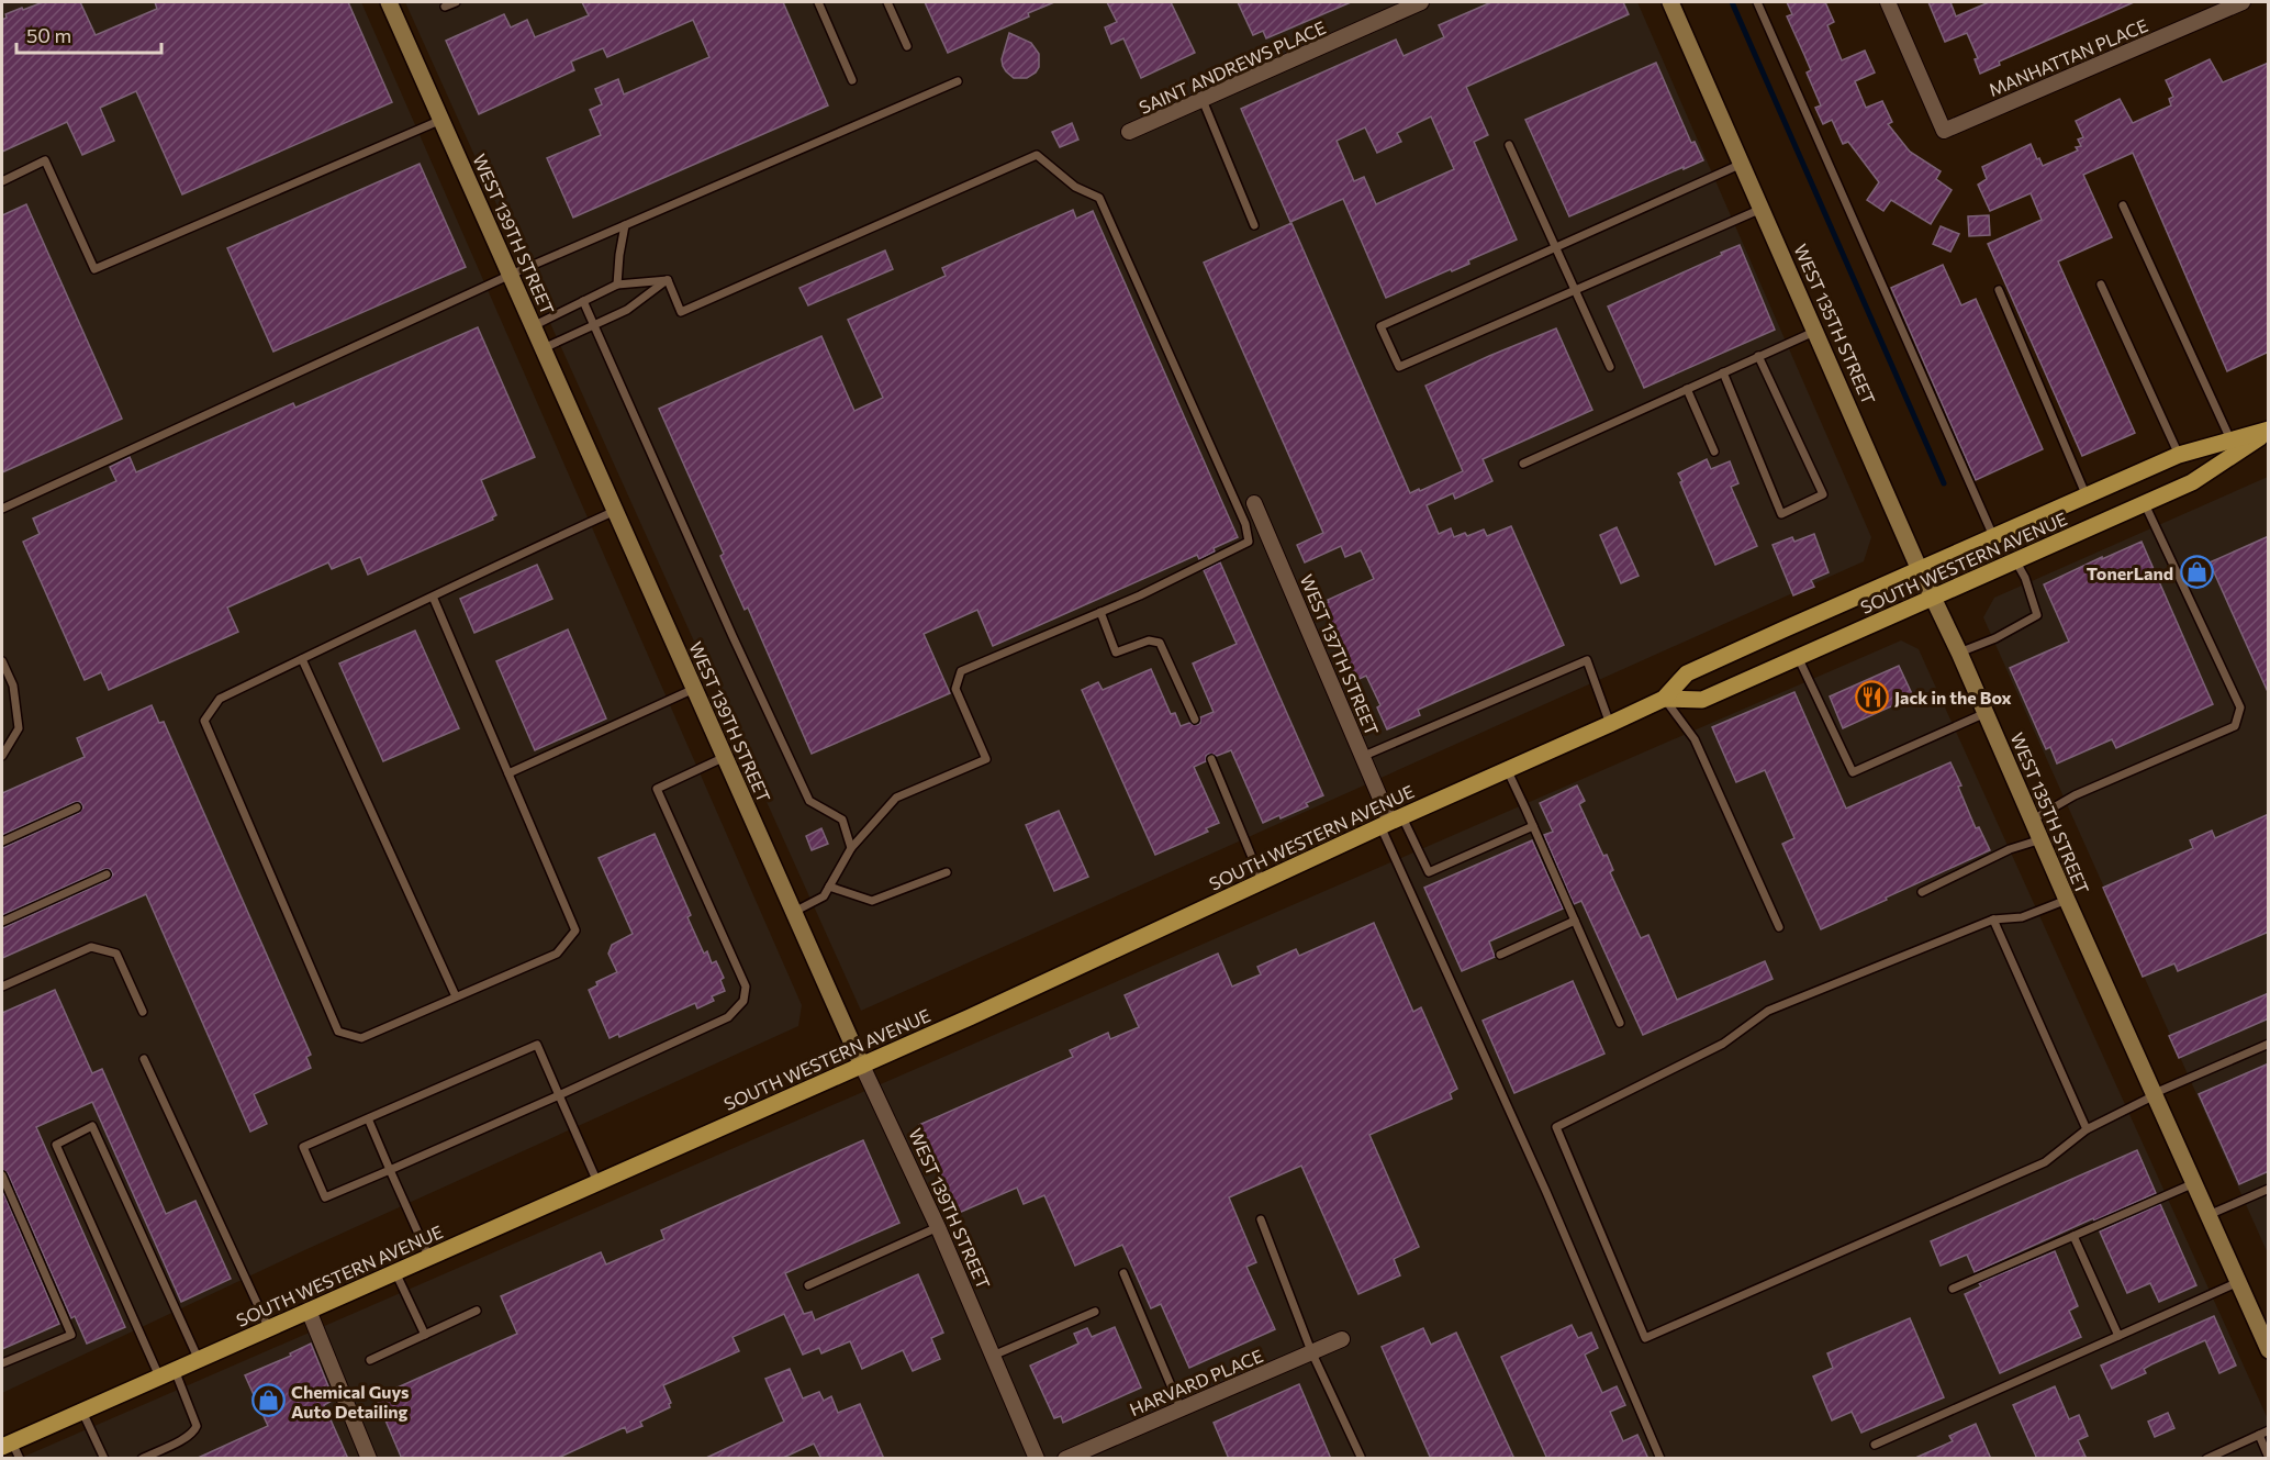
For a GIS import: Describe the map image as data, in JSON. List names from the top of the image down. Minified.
{"streets":{"main road":["SOUTH WESTERN AVENUE"],"street":["MANHATTAN PLACE","SAINT ANDREWS PLACE","WEST 139TH STREET","WEST 135TH STREET","WEST 137TH STREET","HARVARD PLACE"]},"crossings":[["WEST 139TH STREET","SOUTH WESTERN AVENUE"],["WEST 135TH STREET","SOUTH WESTERN AVENUE"],["SOUTH WESTERN AVENUE","WEST 137TH STREET"]],"places":{"shop":["TonerLand","Chemical Guys Auto Detailing"],"restaurant":["Jack in the Box"]},"scale_bar":"50 m"}
